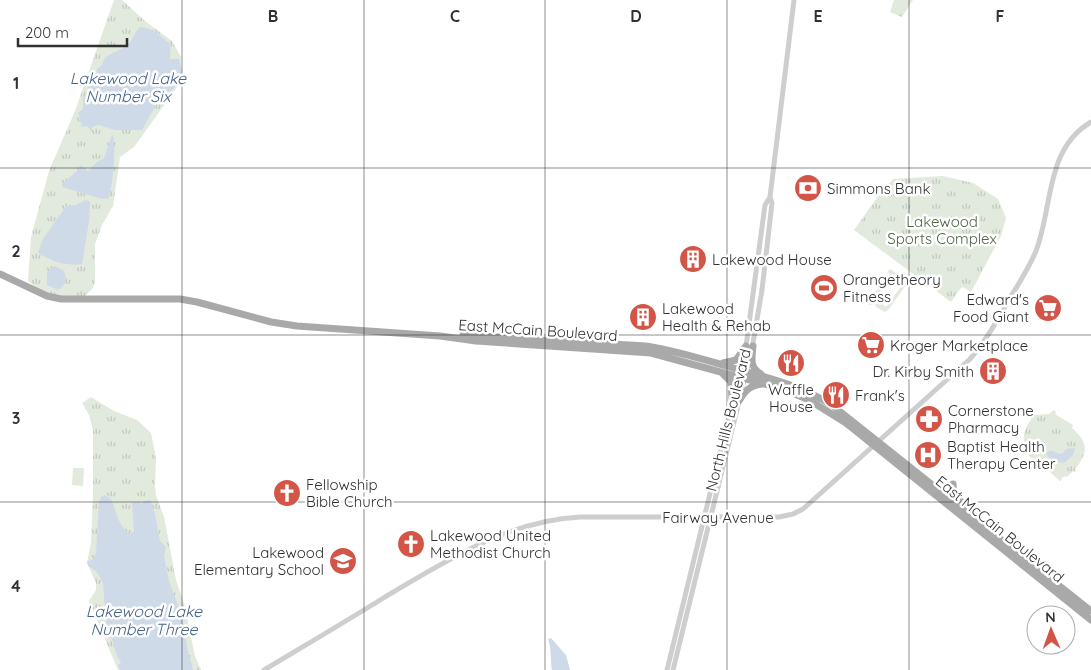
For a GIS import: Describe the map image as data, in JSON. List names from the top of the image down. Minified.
{"streets":{"main road":["East McCain Boulevard"],"street":["North Hills Boulevard","Fairway Avenue"]},"crossings":[["East McCain Boulevard","North Hills Boulevard"],["East McCain Boulevard","Fairway Avenue"],["North Hills Boulevard","Fairway Avenue"]],"water":["Lakewood Lake Number Six","Lakewood Lake Number Three"],"parks":["Lakewood Sports Complex"],"places":{"bank":["Simmons Bank"],"building":["Lakewood House","Lakewood Health & Rehab","Dr. Kirby Smith"],"sports":["Orangetheory Fitness"],"supermarket":["Edward's Food Giant","Kroger Marketplace"],"restaurant":["Waffle House","Frank's"],"pharmacy":["Cornerstone Pharmacy"],"hospital":["Baptist Health Therapy Center"],"church":["Fellowship Bible Church","Lakewood United Methodist Church"],"school or university":["Lakewood Elementary School"]},"scale_bar":"200 m","north":"top","grid":{"columns":["B","C","D","E","F"],"rows":["1","2","3","4"]}}
